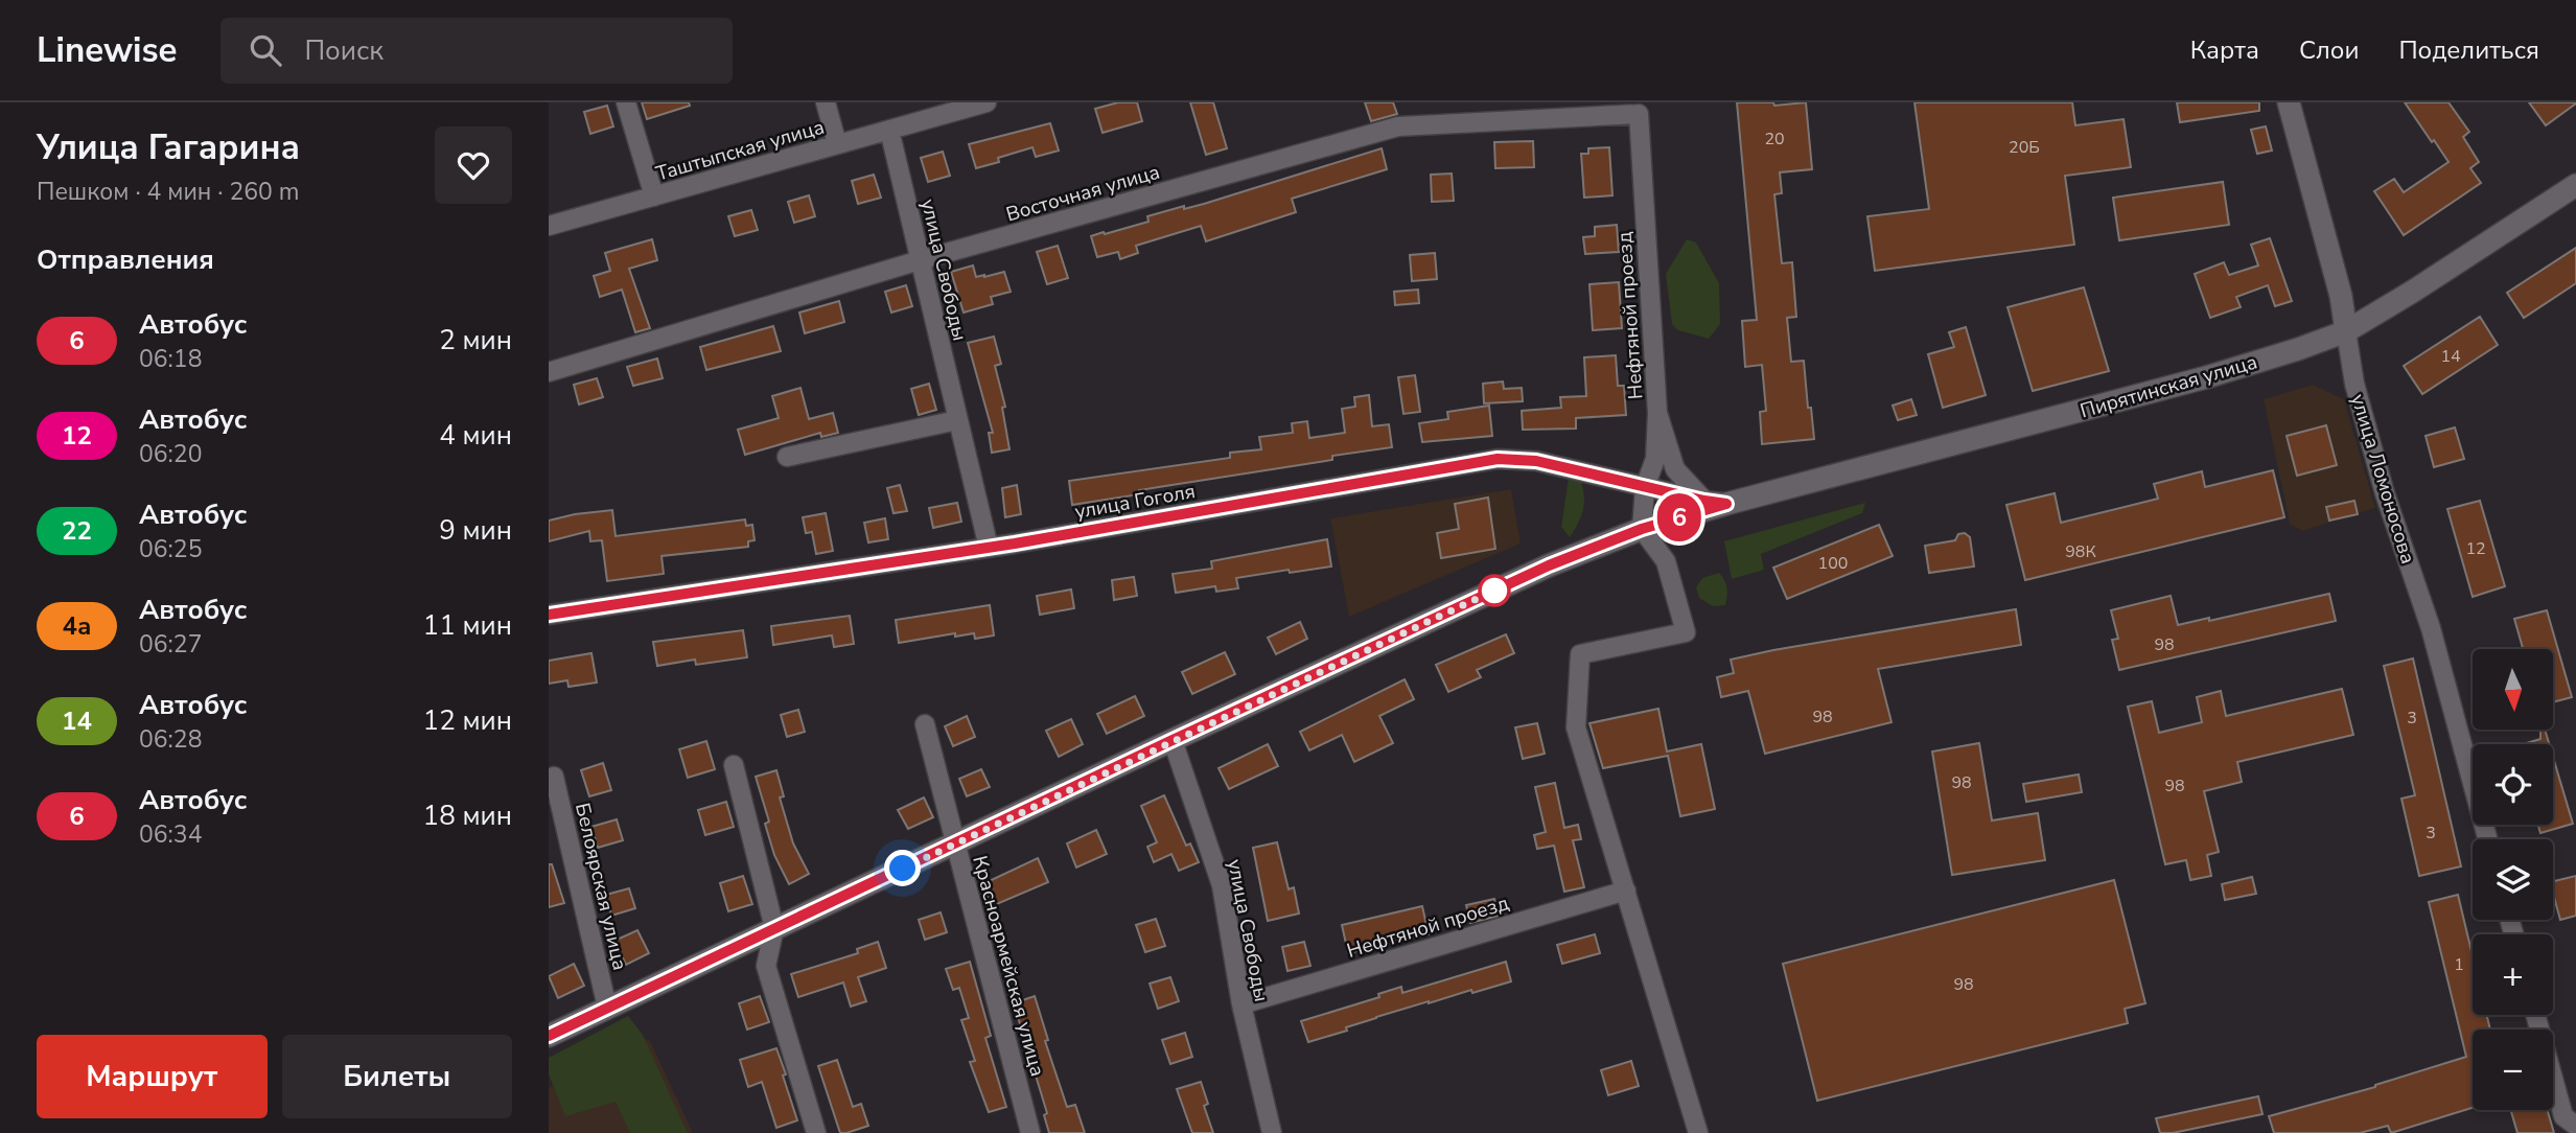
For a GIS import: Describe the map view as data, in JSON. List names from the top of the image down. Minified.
{"streets":{"street":["Таштыпская улица","Восточная улица","улица Свободы","Нефтяной проезд","Пирятинская улица","улица Ломоносова","улица Гоголя","Белоярская улица","Красноармейская улица"]},"crossings":[["Таштыпская улица","улица Свободы"],["Восточная улица","улица Свободы"],["Восточная улица","Нефтяной проезд"],["улица Свободы","Нефтяной проезд"],["улица Свободы","Пирятинская улица"],["улица Свободы","улица Гоголя"],["Нефтяной проезд","Пирятинская улица"],["Нефтяной проезд","улица Гоголя"],["Пирятинская улица","улица Ломоносова"],["Пирятинская улица","улица Гоголя"],["Пирятинская улица","Белоярская улица"],["Пирятинская улица","Красноармейская улица"]],"lines":["bus line 6"],"house_numbers":["20","20Б","14","12","98К","100","98","98","3","98","98","3","1","98"],"north":"bottom","page":{"header":"Linewise","search":"Поиск","nav":["Карта","Слои","Поделиться"],"heading":[["Улица Гагарина","Пешком · 4 мин · 260 m"],"Отправления"],"on_map":"6","list":[{"mark":"6","name":"Автобус","note":"06:18","value":"2 мин"},{"mark":"12","name":"Автобус","note":"06:20","value":"4 мин"},{"mark":"22","name":"Автобус","note":"06:25","value":"9 мин"},{"mark":"4а","name":"Автобус","note":"06:27","value":"11 мин"},{"mark":"14","name":"Автобус","note":"06:28","value":"12 мин"},{"mark":"6","name":"Автобус","note":"06:34","value":"18 мин"}],"map_buttons":["+","−"],"buttons":["Маршрут","Билеты"]}}
